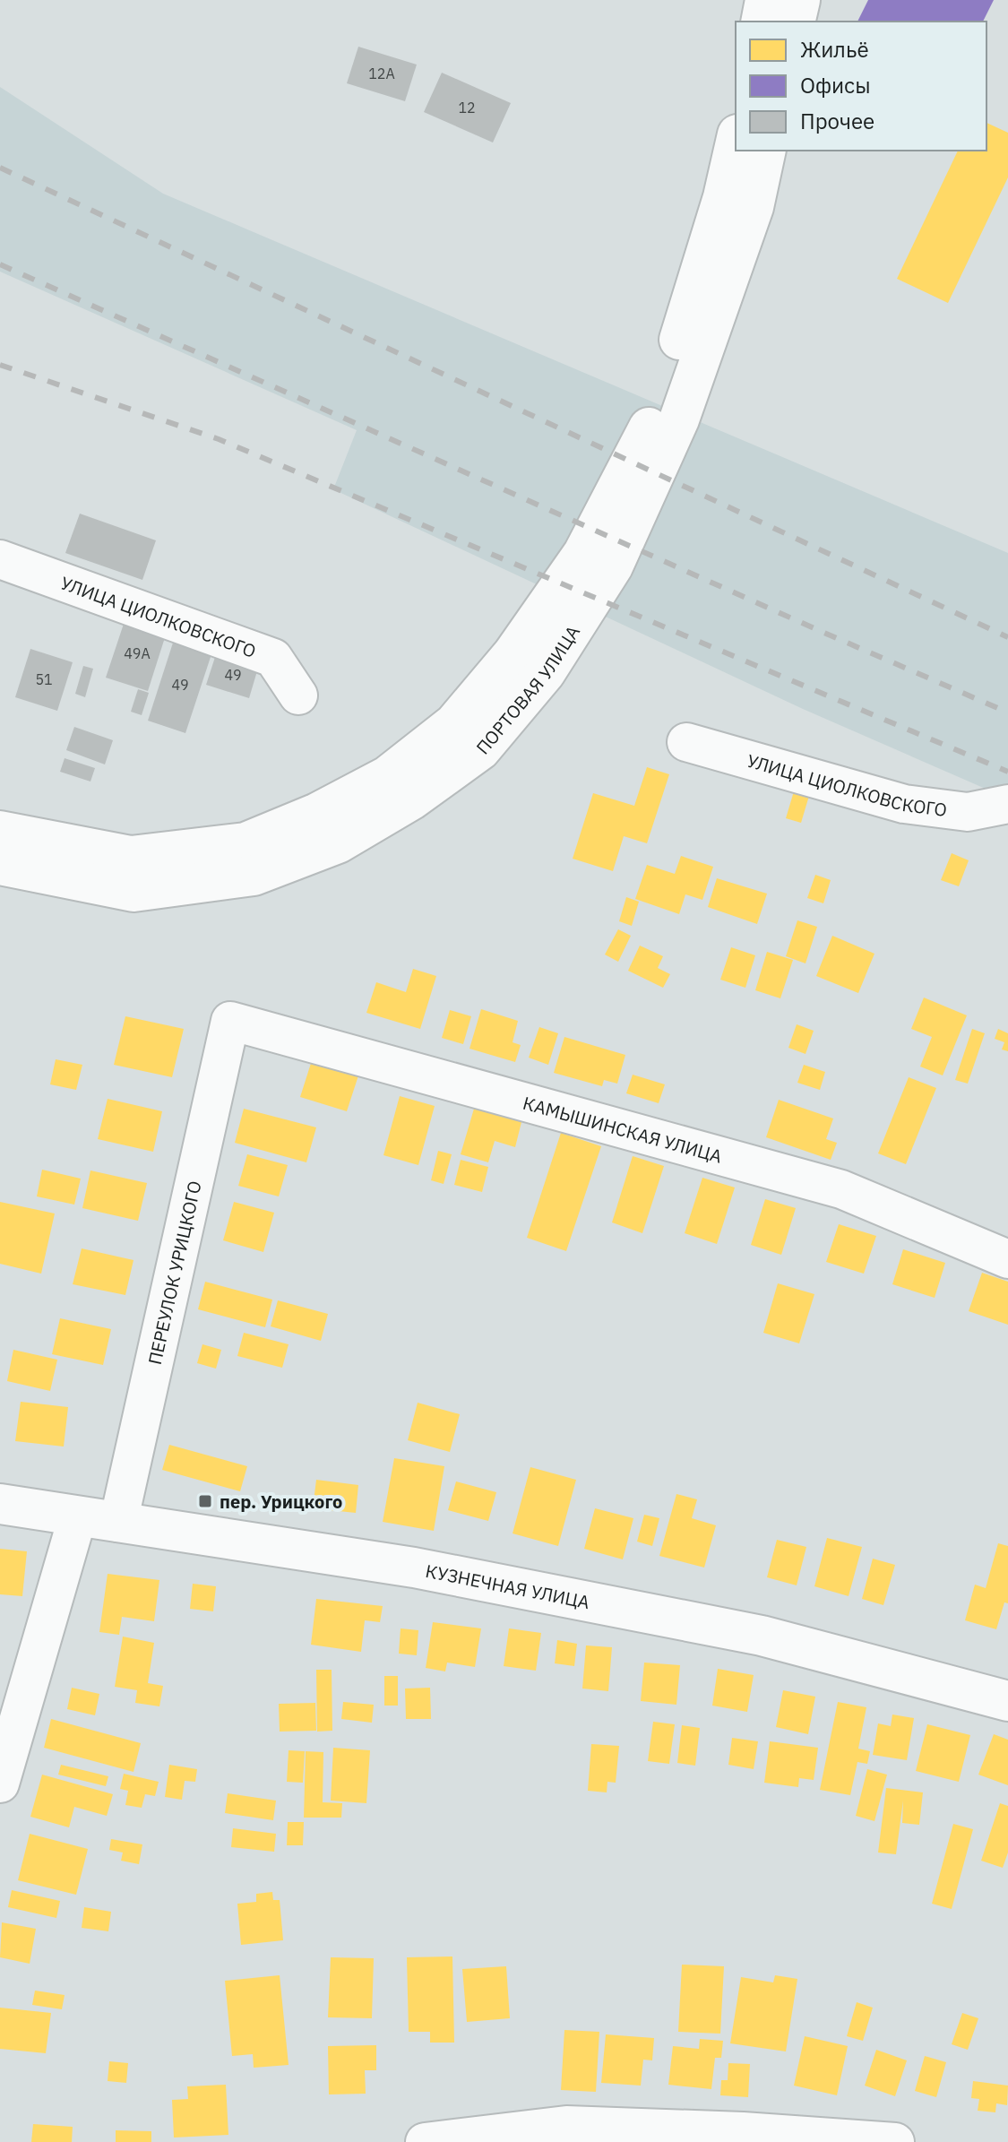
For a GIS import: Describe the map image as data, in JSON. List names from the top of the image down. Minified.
{"streets":{"main road":["ПОРТОВАЯ УЛИЦА","КУЗНЕЧНАЯ УЛИЦА"],"street":["УЛИЦА ЦИОЛКОВСКОГО","КАМЫШИНСКАЯ УЛИЦА","ПЕРЕУЛОК УРИЦКОГО"]},"crossings":[["КАМЫШИНСКАЯ УЛИЦА","ПЕРЕУЛОК УРИЦКОГО"],["ПЕРЕУЛОК УРИЦКОГО","КУЗНЕЧНАЯ УЛИЦА"]],"places":{"transit":["пер. Урицкого"]},"house_numbers":["12А","12","49А","49","51","49"],"legend":["Жильё","Офисы","Прочее"]}
